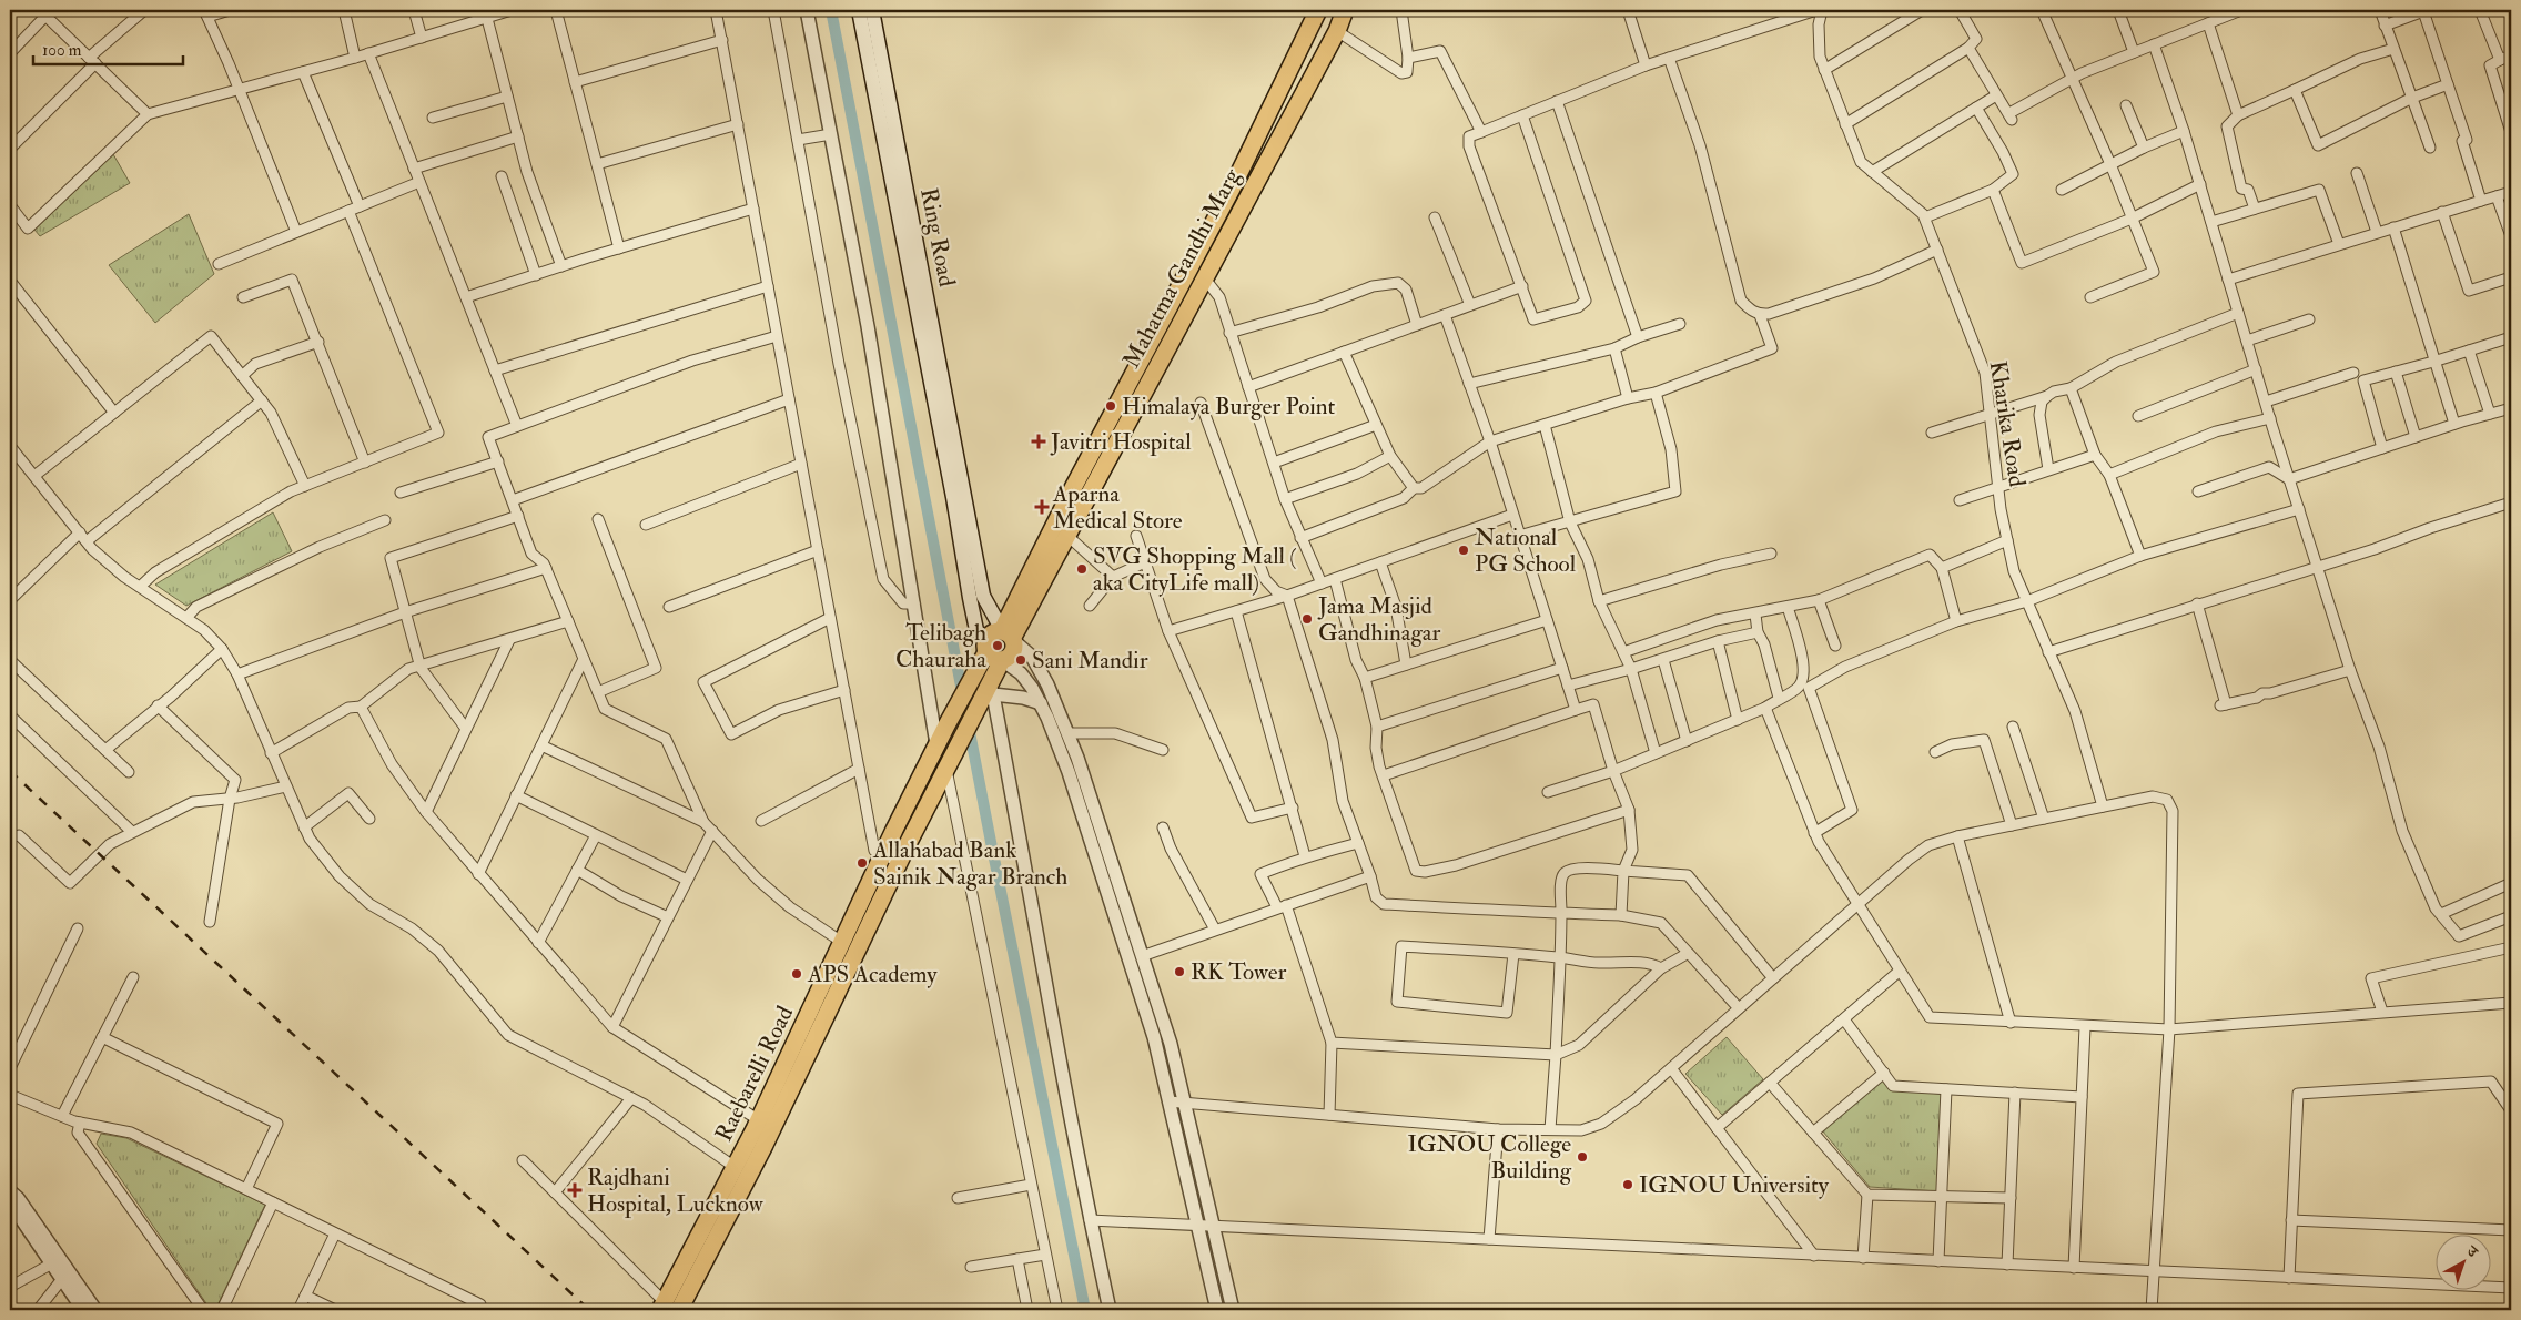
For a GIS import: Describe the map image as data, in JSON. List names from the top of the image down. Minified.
{"streets":{"main road":["Ring Road","Mahatma Gandhi Marg","Raebarelli Road"],"street":["Kharika Road"]},"crossings":[["Ring Road","Mahatma Gandhi Marg"]],"places":{"other":["Himalaya Burger Point","National PG School","SVG Shopping Mall ( aka CityLife mall)","Jama Masjid Gandhinagar","Telibagh Chauraha","Sani Mandir","Allahabad Bank Sainik Nagar Branch","RK Tower","APS Academy","IGNOU College Building","IGNOU University"],"health":["Javitri Hospital","Aparna Medical Store","Rajdhani Hospital, Lucknow"]},"scale_bar":"100 m","north":"top right"}
